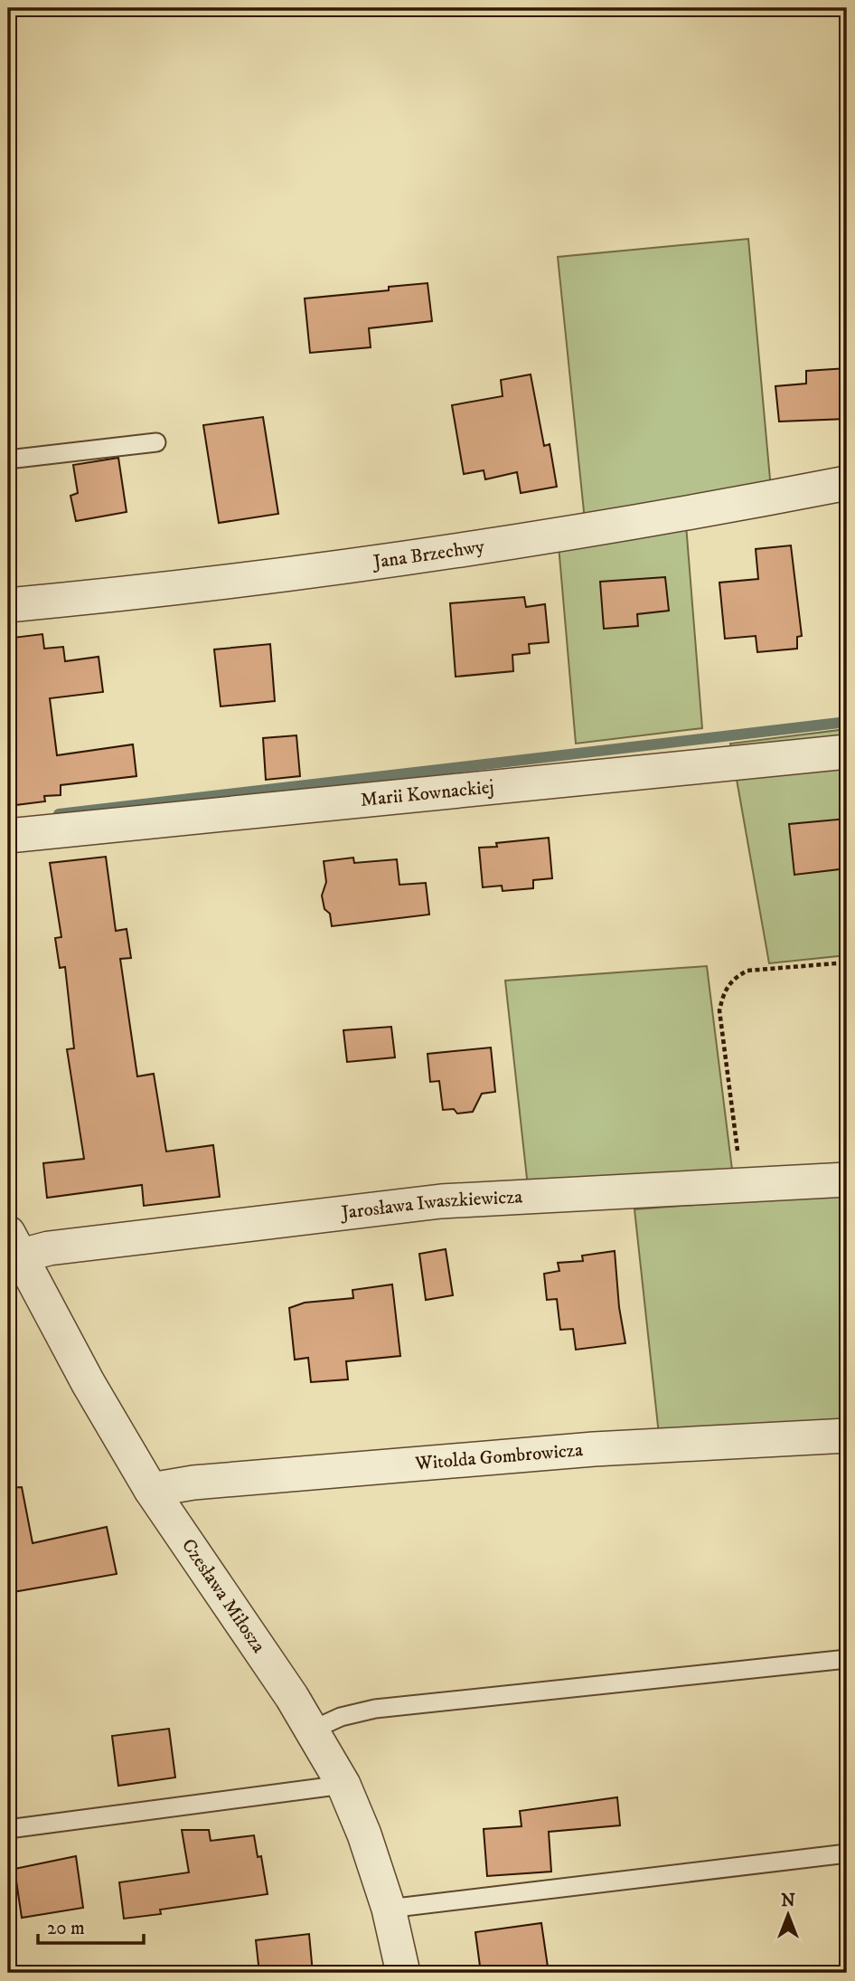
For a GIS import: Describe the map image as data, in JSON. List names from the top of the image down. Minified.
{"streets":{"street":["Jana Brzechwy","Marii Kownackiej","Jarosława Iwaszkiewicza","Witolda Gombrowicza","Czesława Miłosza"]},"crossings":[["Jarosława Iwaszkiewicza","Czesława Miłosza"],["Witolda Gombrowicza","Czesława Miłosza"]],"scale_bar":"20 m","north":"top"}
